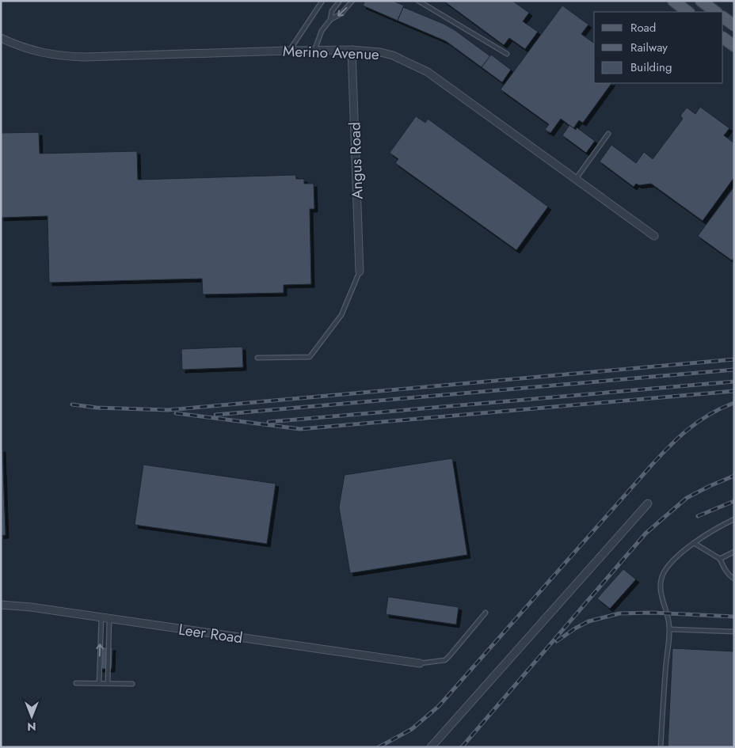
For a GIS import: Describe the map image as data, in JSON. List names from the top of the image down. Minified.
{"streets":{"street":["Merino Avenue","Angus Road","Leer Road"]},"crossings":[["Merino Avenue","Angus Road"]],"legend":["Road","Railway","Building"],"north":"bottom"}
